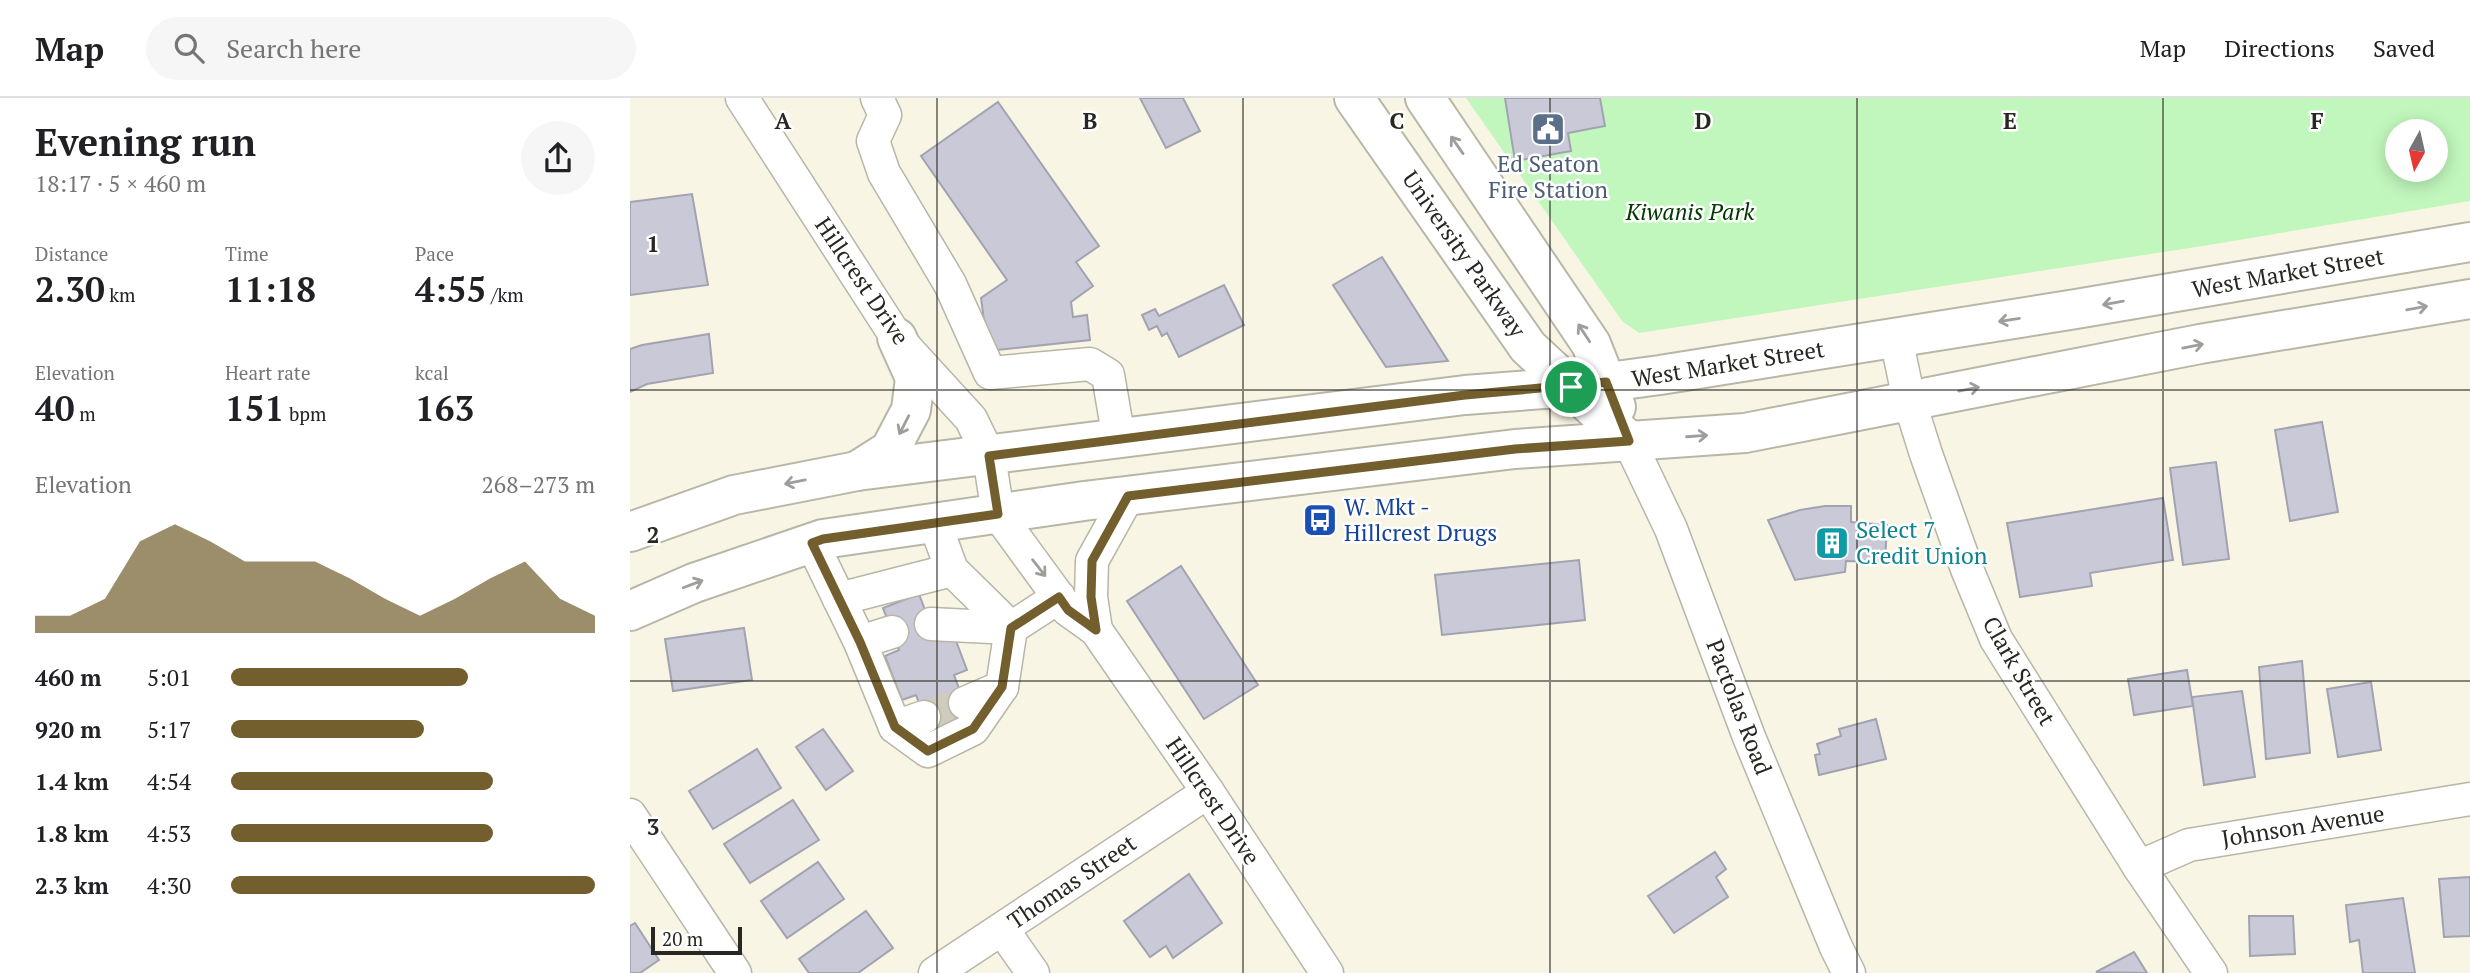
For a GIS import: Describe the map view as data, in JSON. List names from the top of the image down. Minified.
{"streets":{"main road":["University Parkway","West Market Street"],"street":["Hillcrest Drive","Clark Street","Pactolas Road","Johnson Avenue","Thomas Street"]},"crossings":[["University Parkway","West Market Street"],["University Parkway","Pactolas Road"],["West Market Street","Hillcrest Drive"],["West Market Street","Clark Street"],["Hillcrest Drive","Thomas Street"],["Clark Street","Johnson Avenue"]],"parks":["Kiwanis Park"],"places":{"public building":["Ed Seaton Fire Station"],"bus stop":["W. Mkt - Hillcrest Drugs"],"building":["Select 7 Credit Union"]},"scale_bar":"20 m","north":"bottom","page":{"header":"Map","search":"Search here","nav":["Map","Directions","Saved"],"heading":["Evening run","18:17 · 5 × 460 m"],"stats":[["Distance","2.30 km"],["Time","11:18"],["Pace","4:55 /km"],["Elevation","40 m"],["Heart rate","151 bpm"],["kcal","163"]],"chart":["Elevation","268–273 m"],"list":[{"name":"460 m","note":"5:01"},{"name":"920 m","note":"5:17"},{"name":"1.4 km","note":"4:54"},{"name":"1.8 km","note":"4:53"},{"name":"2.3 km","note":"4:30"}],"scale":"20 m"},"grid":{"columns":["A","B","C","D","E","F"],"rows":["1","2","3"]}}
